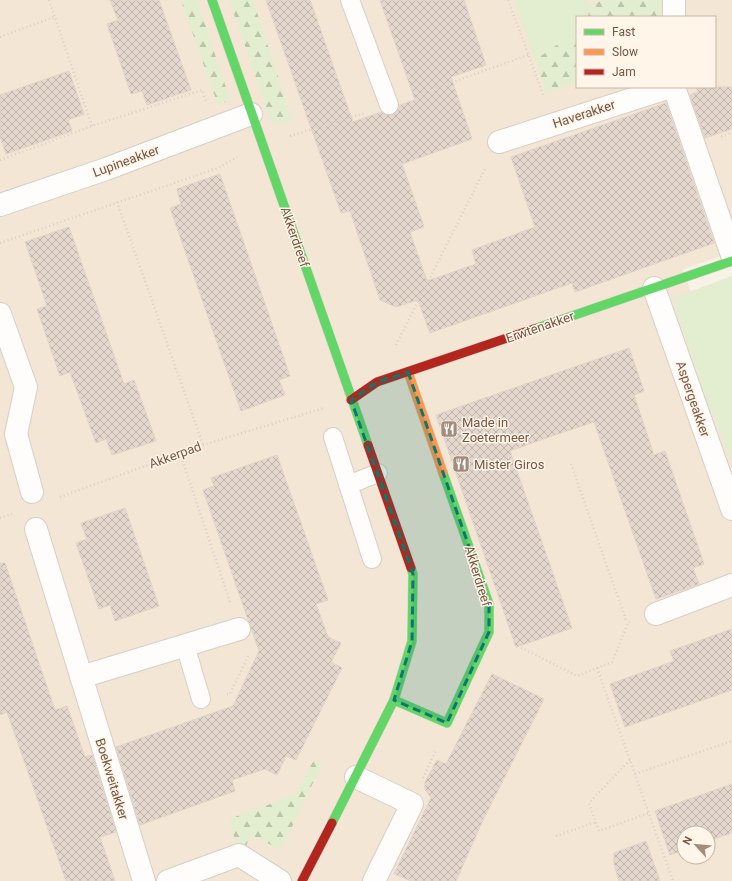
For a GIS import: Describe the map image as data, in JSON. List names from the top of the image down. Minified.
{"streets":{"street":["Haverakker","Lupineakker","Akkerdreef","Erwtenakker","Aspergeakker","Boekweitakker"],"path":["Akkerpad"]},"crossings":[["Lupineakker","Akkerdreef"],["Akkerdreef","Erwtenakker"],["Akkerdreef","Akkerpad"],["Erwtenakker","Aspergeakker"],["Erwtenakker","Akkerpad"]],"places":{"restaurant":["Made in Zoetermeer","Mister Giros"]},"legend":["Fast","Slow","Jam"],"north":"top left"}
